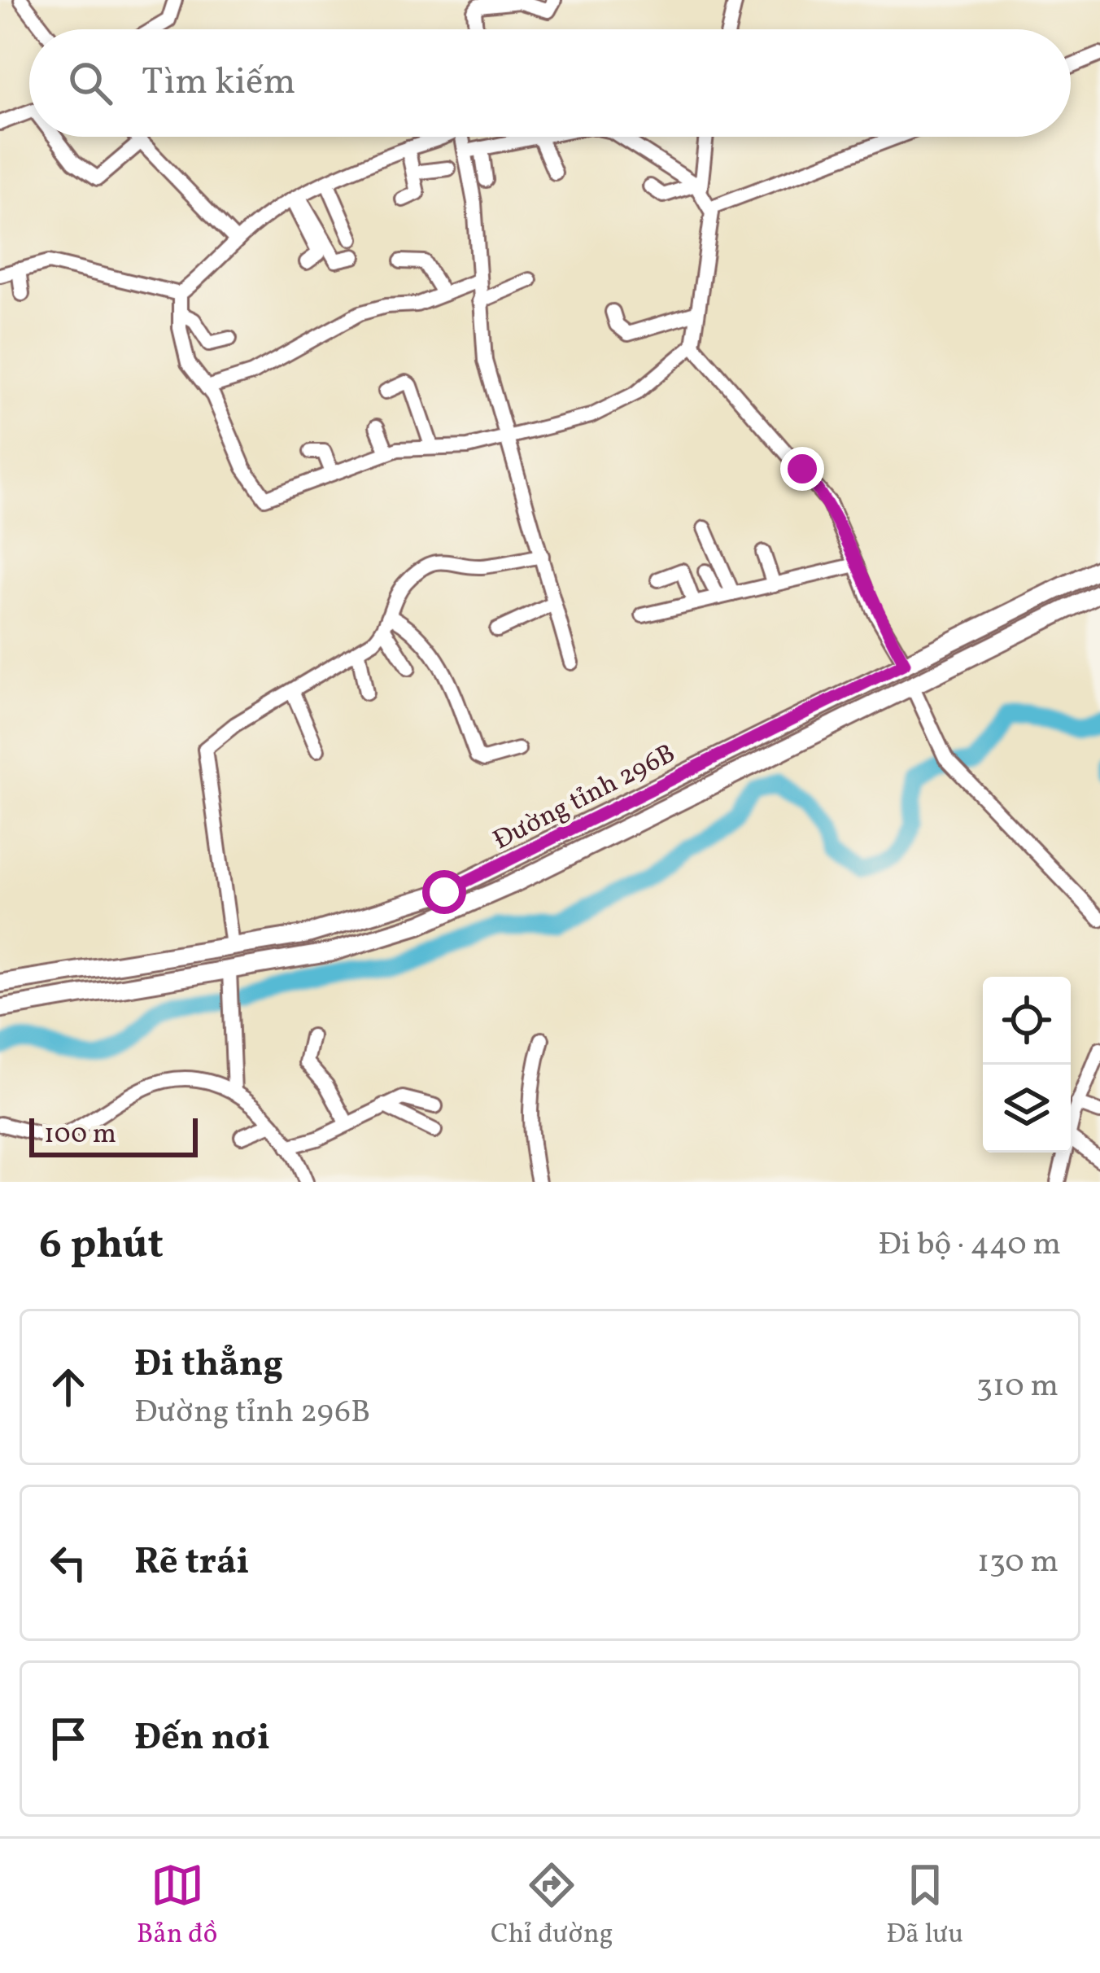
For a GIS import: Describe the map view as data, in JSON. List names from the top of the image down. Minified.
{"streets":{"main road":["Đường tỉnh 296B"]},"scale_bar":"100 m","page":{"search":"Tìm kiếm","scale":"100 m","heading":["6 phút","Đi bộ · 440 m"],"list":[["Đi thẳng","Đường tỉnh 296B","310 m"],["Rẽ trái","130 m"],"Đến nơi"],"nav":["Bản đồ","Chỉ đường","Đã lưu"]}}
